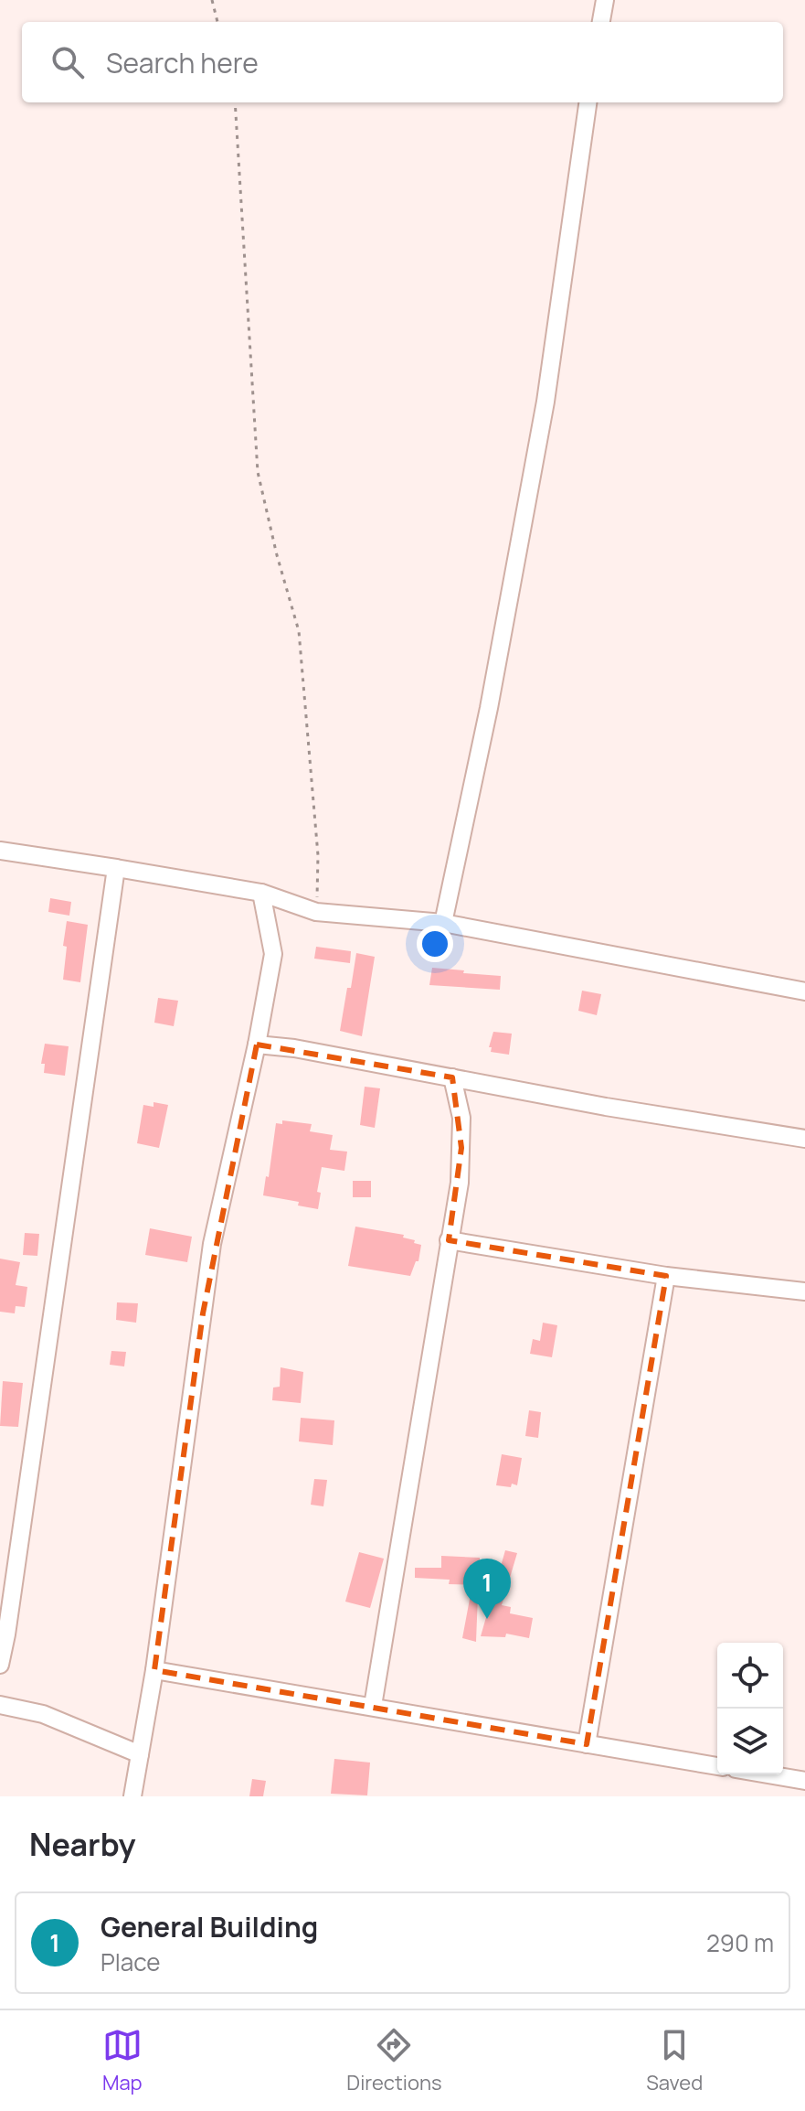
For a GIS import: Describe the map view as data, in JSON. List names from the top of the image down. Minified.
{"page":{"search":"Search here","pins":"1","heading":"Nearby","list":[{"mark":"1","name":"General Building","note":"Place","value":"290 m"}],"nav":["Map","Directions","Saved"]}}
